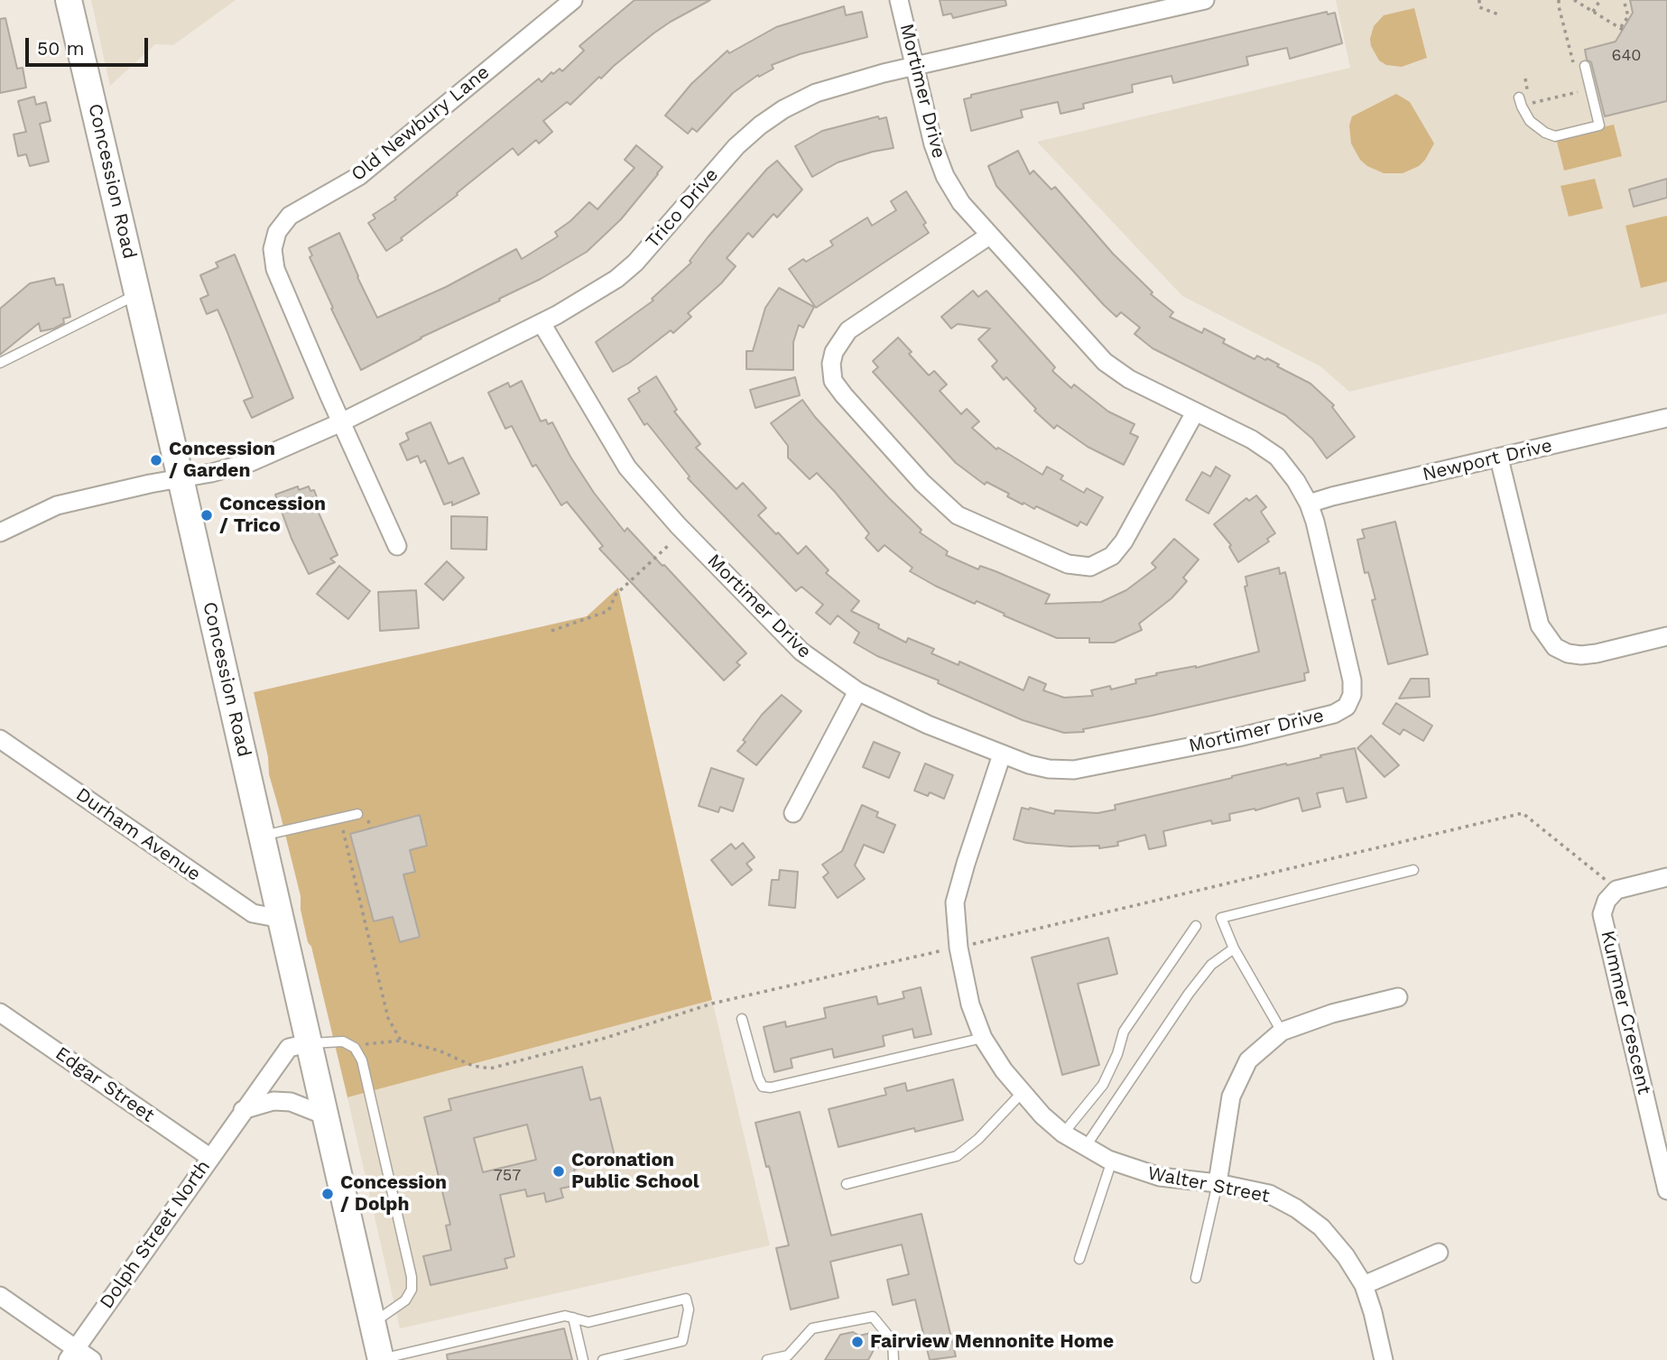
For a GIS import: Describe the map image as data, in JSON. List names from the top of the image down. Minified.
{"streets":{"main road":["Concession Road"],"street":["Mortimer Drive","Old Newbury Lane","Trico Drive","Newport Drive","Durham Avenue","Kummer Crescent","Edgar Street","Walter Street","Dolph Street North"]},"crossings":[["Mortimer Drive","Trico Drive"],["Mortimer Drive","Newport Drive"],["Mortimer Drive","Walter Street"],["Old Newbury Lane","Trico Drive"],["Concession Road","Trico Drive"],["Concession Road","Durham Avenue"],["Concession Road","Dolph Street North"],["Edgar Street","Dolph Street North"]],"places":["Concession / Garden","Concession / Trico","Coronation Public School","Concession / Dolph","Fairview Mennonite Home"],"house_numbers":["640","757"],"scale_bar":"50 m"}
